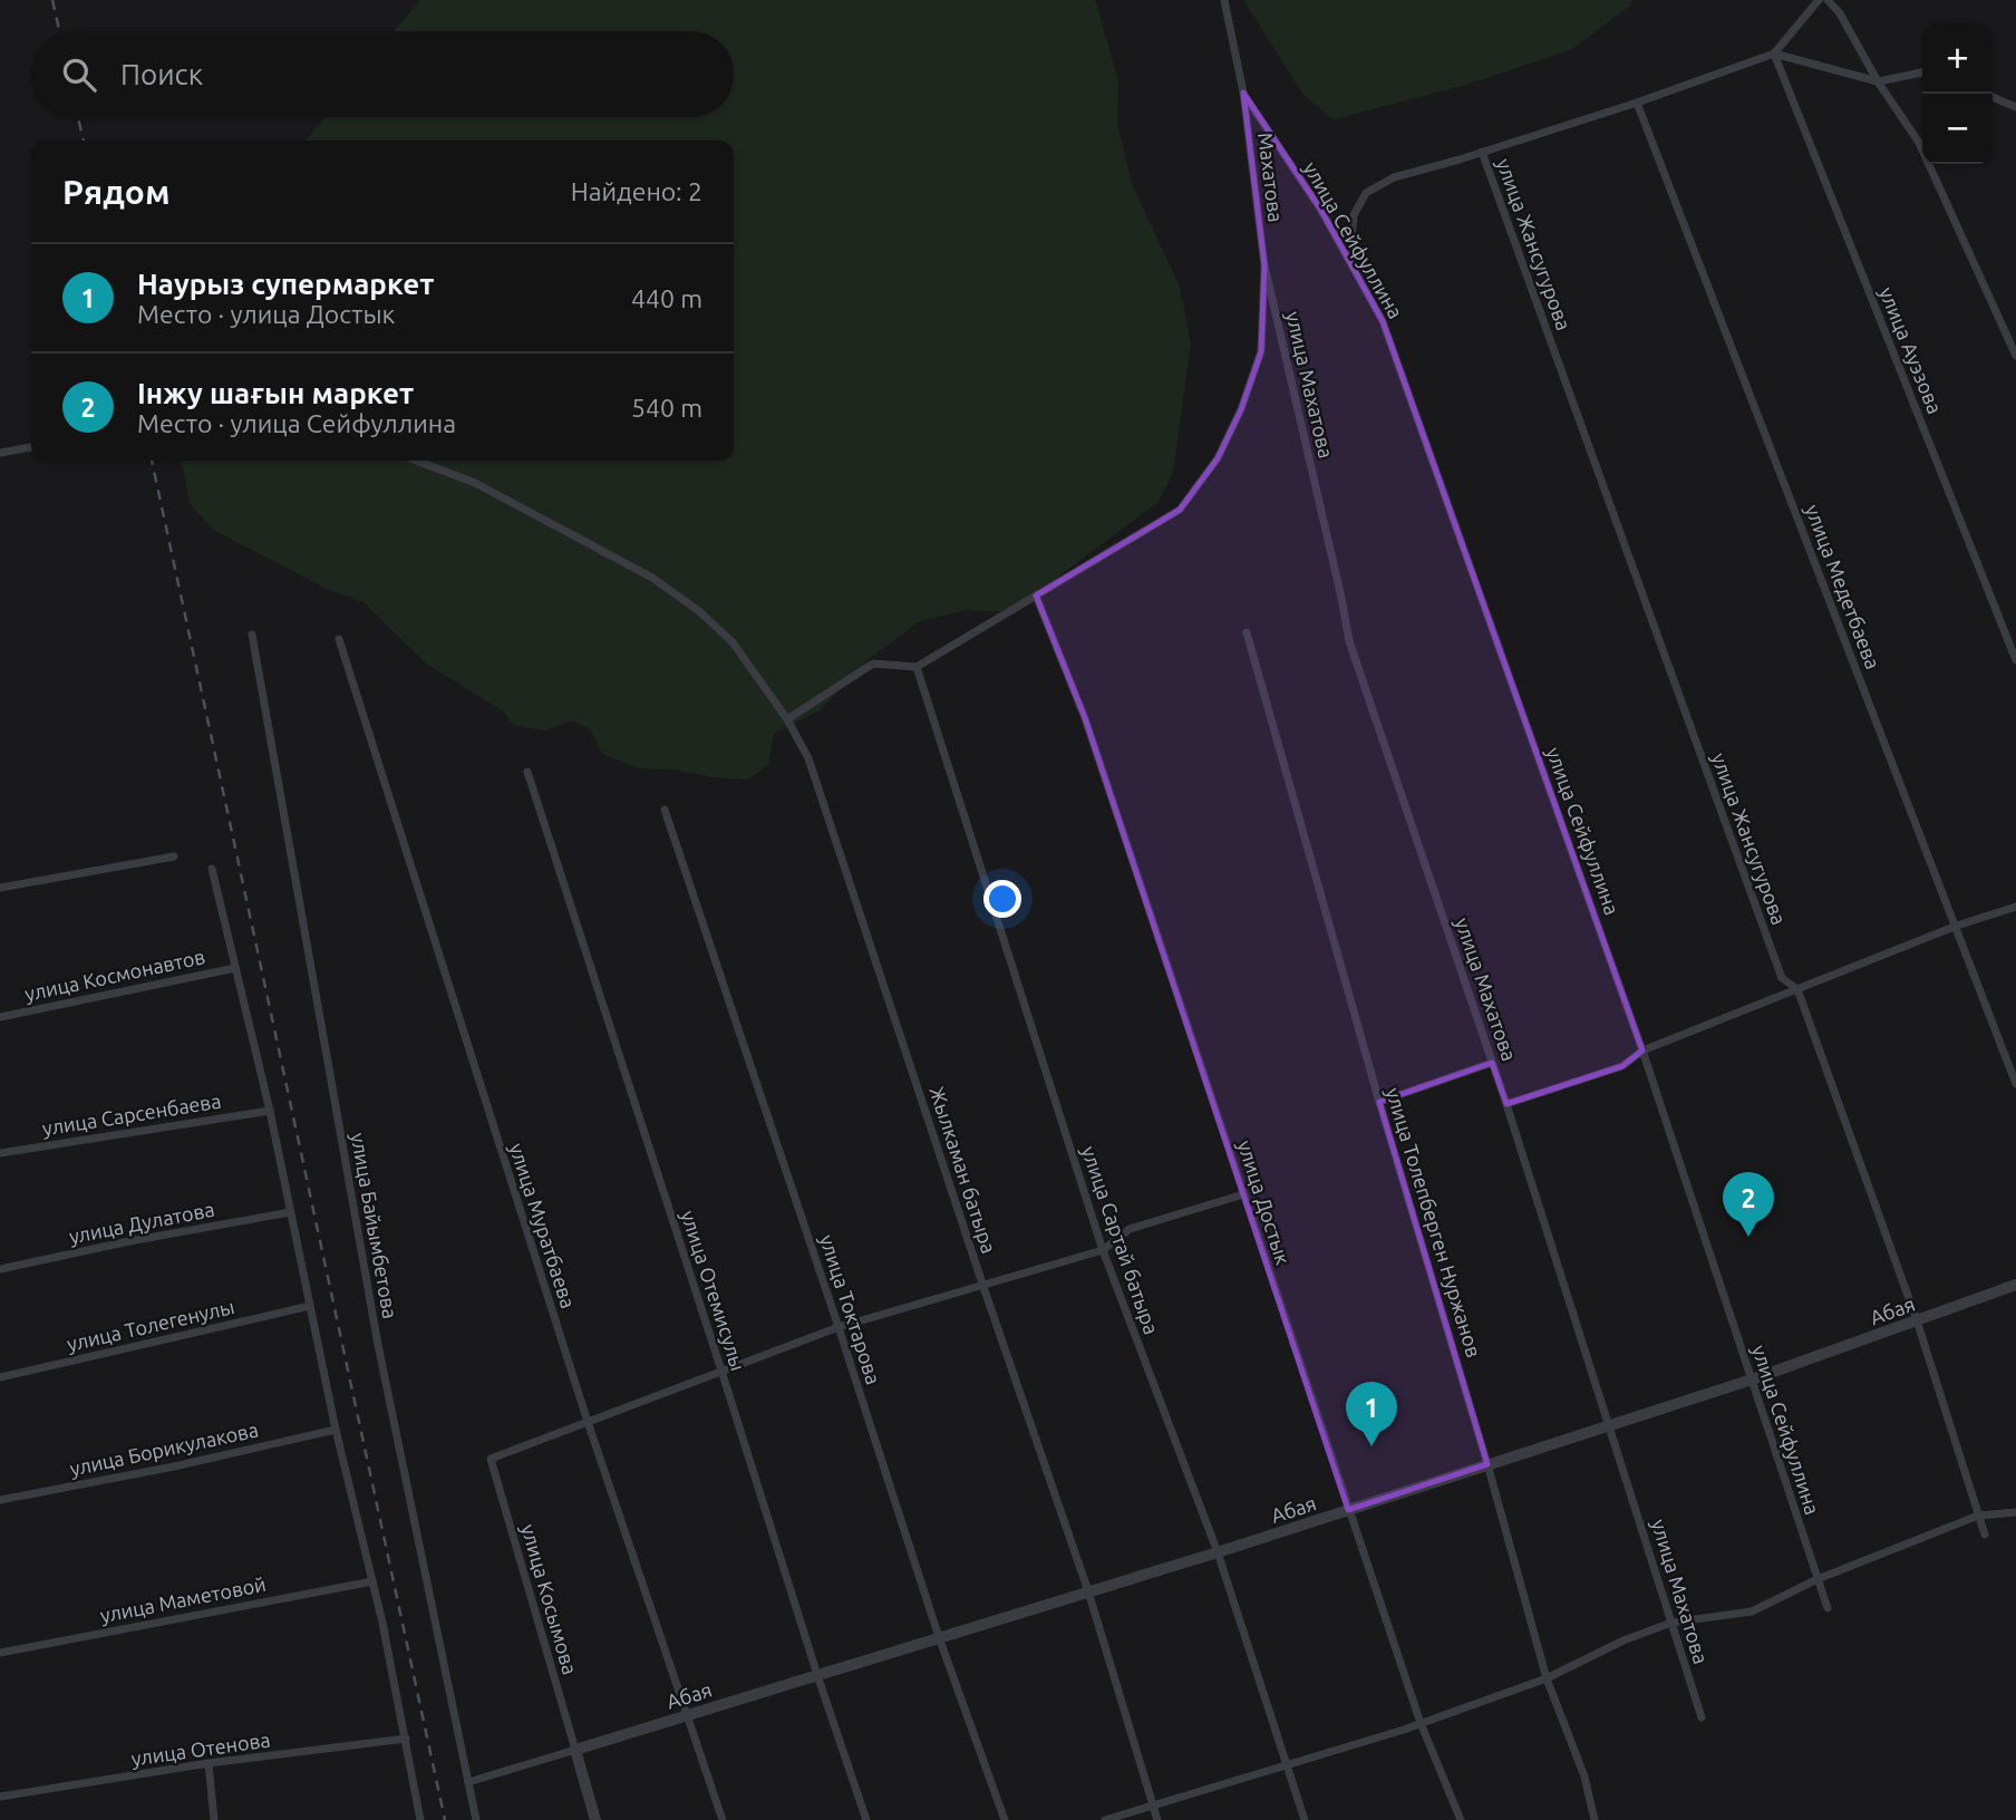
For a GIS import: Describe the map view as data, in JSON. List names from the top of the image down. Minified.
{"streets":{"street":["Махатова","улица Сейфуллина","улица Жансугурова","улица Ауэзова","улица Махатова","улица Медетбаева","улица Космонавтов","улица Сарсенбаева","Жылкаман батыра","улица Достык","улица Дулатова","улица Толепберген Нуржанов","улица Байымбетова","улица Муратбаева","улица Сартай батыра","улица Отемисулы","улица Токтарова","Абая","улица Толегенулы","улица Борикулакова","улица Маметовой","улица Косымова","улица Отенова"]},"crossings":[["Махатова","улица Сейфуллина"],["Махатова","улица Махатова"],["улица Сейфуллина","Абая"],["улица Жансугурова","Абая"],["улица Махатова","Абая"],["Жылкаман батыра","Абая"],["улица Достык","Абая"],["улица Толепберген Нуржанов","Абая"],["улица Муратбаева","Абая"],["улица Муратбаева","улица Косымова"],["улица Сартай батыра","Абая"],["улица Отемисулы","Абая"],["улица Токтарова","Абая"],["Абая","улица Косымова"]],"page":{"map_buttons":["+","−"],"search":"Поиск","heading":["Рядом","Найдено: 2"],"list":[{"mark":"1","name":"Наурыз супермаркет","note":"Место · улица Достык","value":"440 m"},{"mark":"2","name":"Інжу шағын маркет","note":"Место · улица Сейфуллина","value":"540 m"}],"pins":["2","1"]}}
